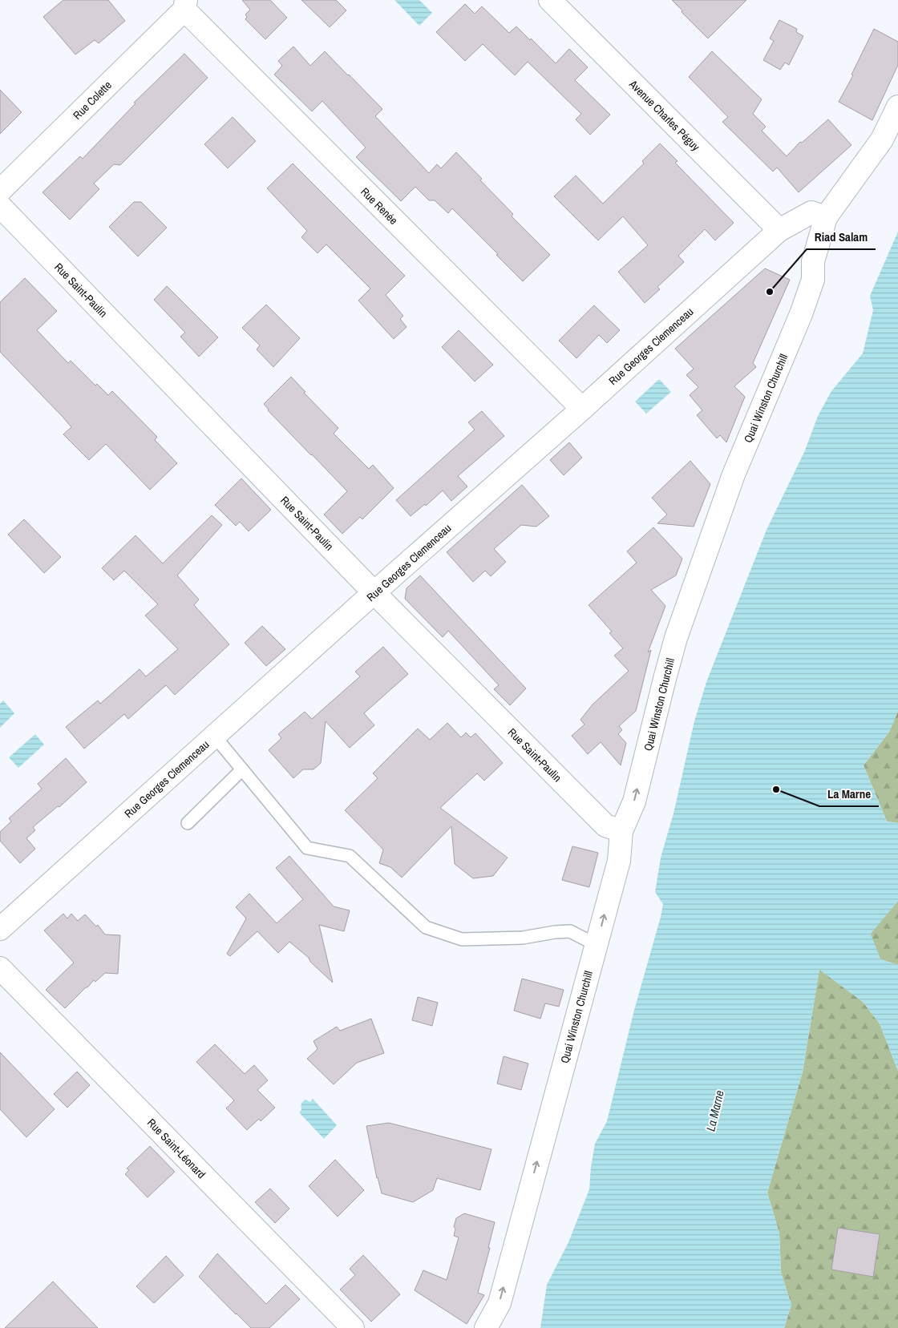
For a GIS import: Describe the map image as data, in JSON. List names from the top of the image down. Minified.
{"streets":{"street":["Rue Colette","Avenue Charles Péguy","Rue Renée","Rue Saint-Paulin","Rue Georges Clemenceau","Quai Winston Churchill","Rue Saint-Léonard"]},"crossings":[["Rue Colette","Rue Renée"],["Avenue Charles Péguy","Rue Georges Clemenceau"],["Rue Renée","Rue Georges Clemenceau"],["Rue Saint-Paulin","Rue Georges Clemenceau"],["Rue Saint-Paulin","Quai Winston Churchill"],["Rue Georges Clemenceau","Quai Winston Churchill"]],"one_way":["Quai Winston Churchill"],"water":["La Marne"],"places":["Riad Salam","La Marne"]}
